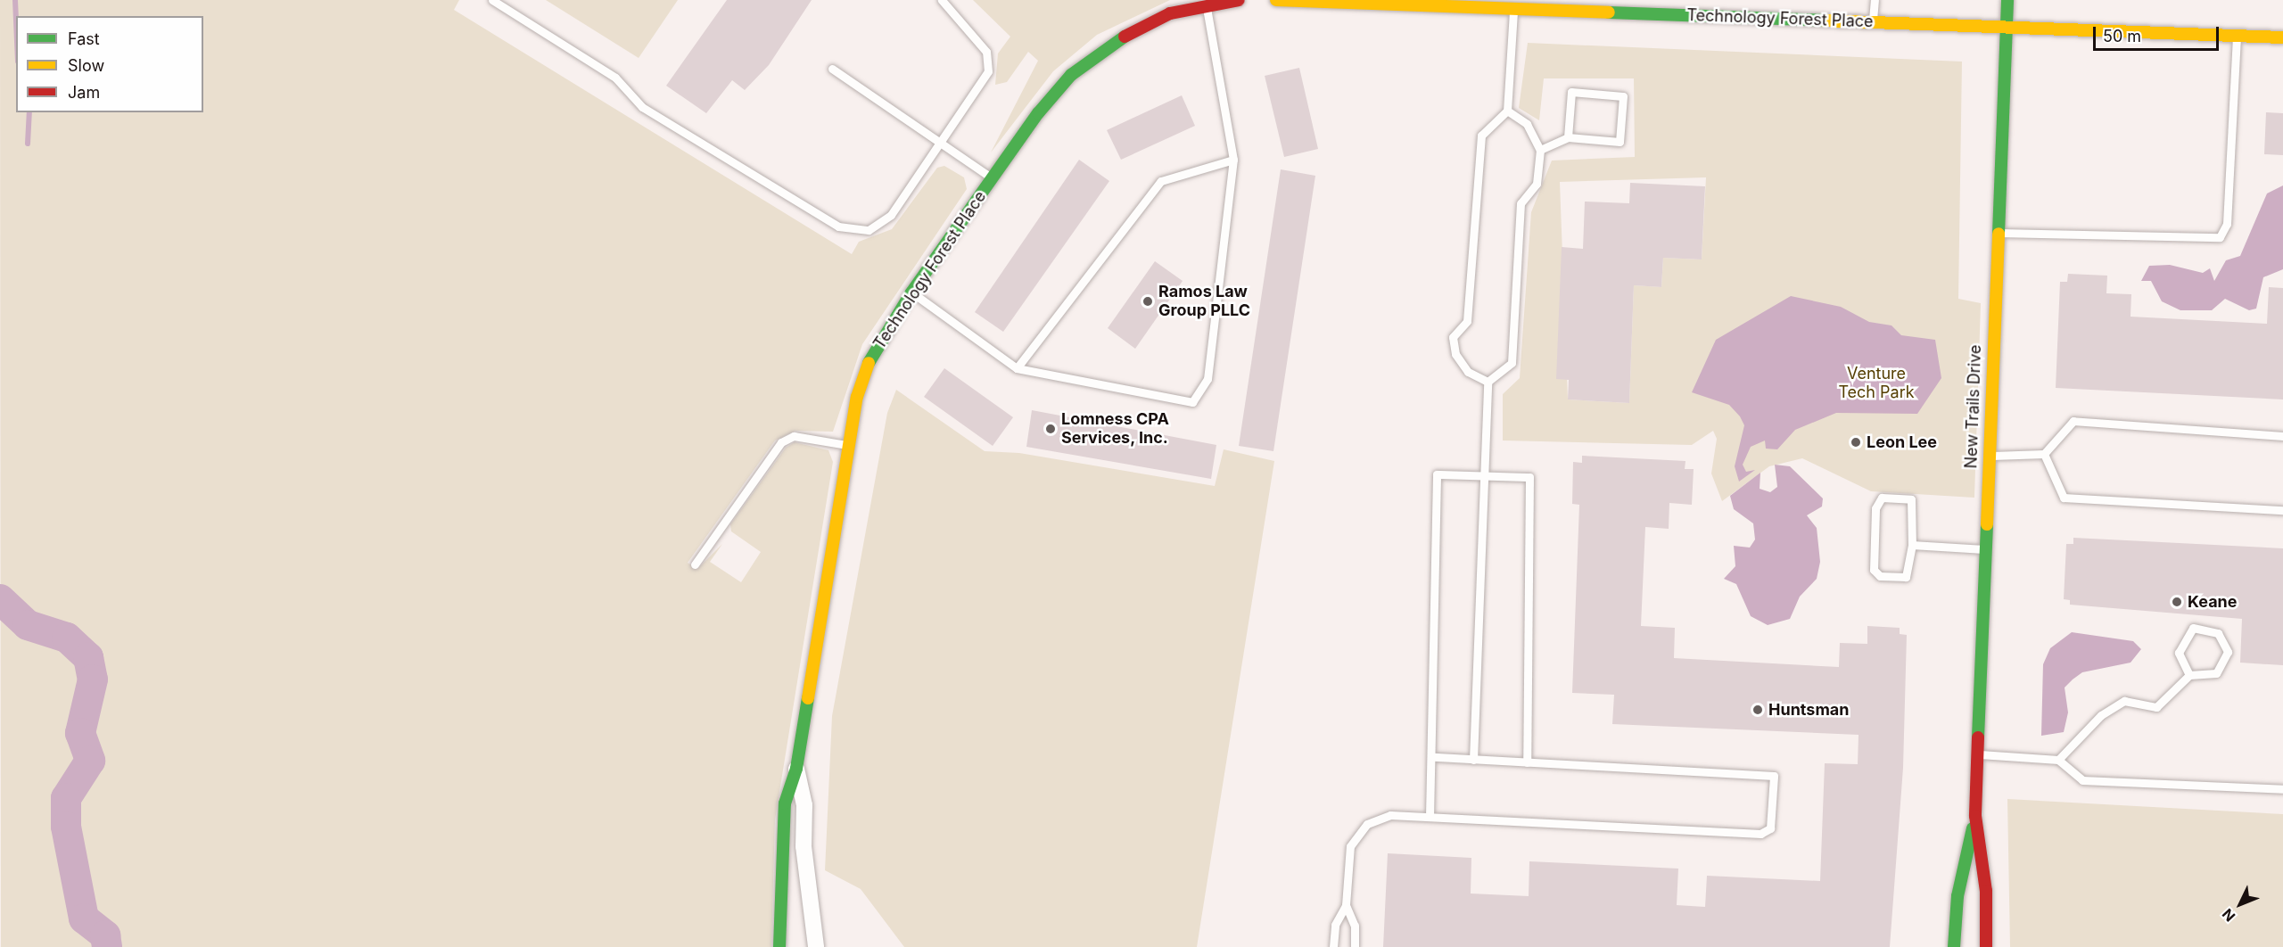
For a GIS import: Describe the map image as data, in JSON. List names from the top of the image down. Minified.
{"streets":{"street":["Technology Forest Place","New Trails Drive"]},"crossings":[["Technology Forest Place","New Trails Drive"]],"parks":["Venture Tech Park"],"places":["Ramos Law Group PLLC","Lomness CPA Services, Inc.","Leon Lee","Keane","Huntsman"],"legend":["Fast","Slow","Jam"],"scale_bar":"50 m","north":"bottom left"}
